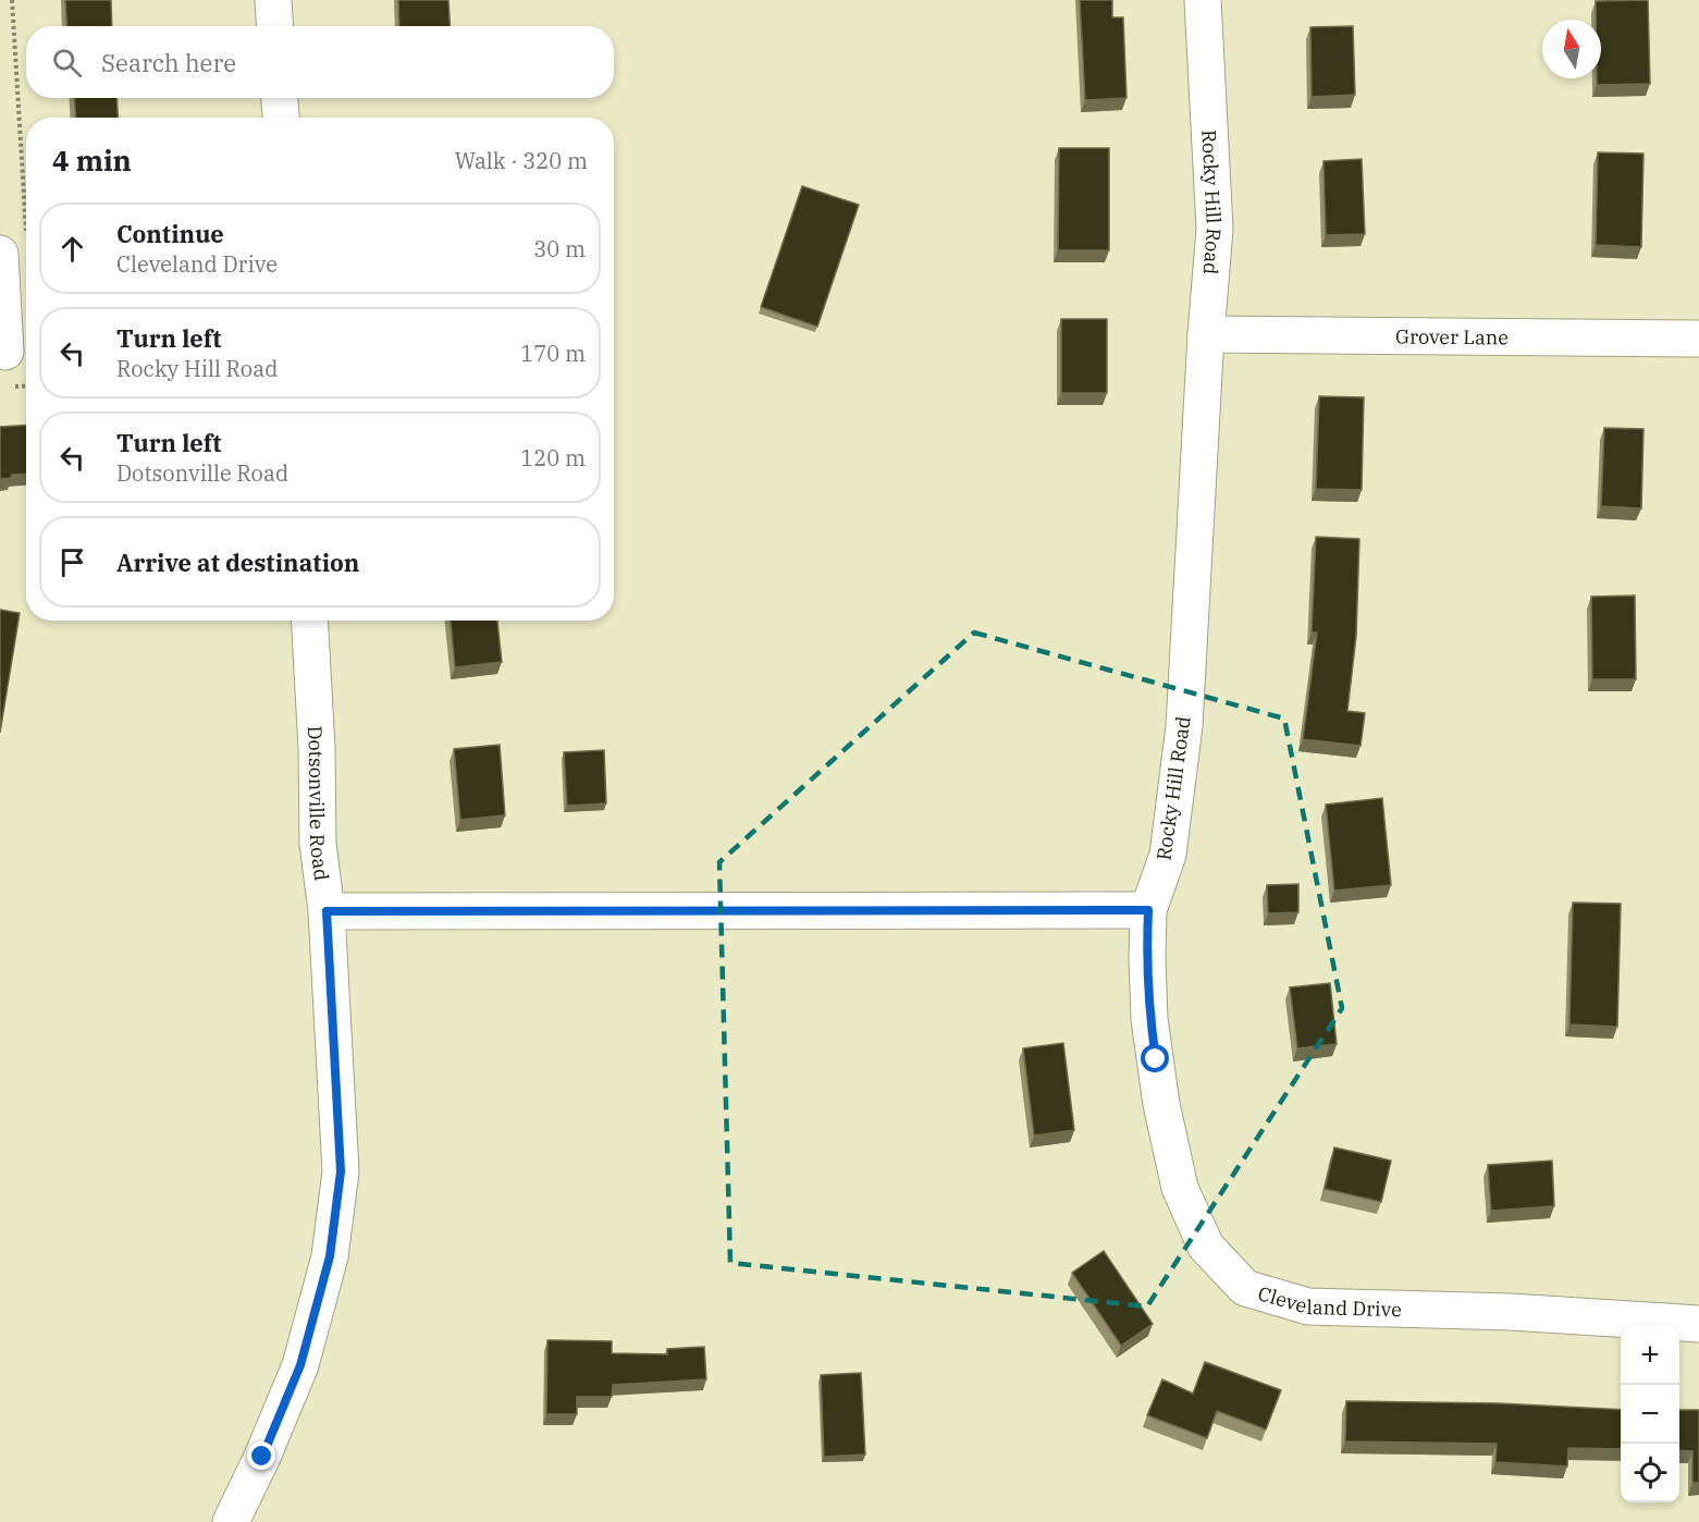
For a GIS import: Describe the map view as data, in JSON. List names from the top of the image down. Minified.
{"streets":{"street":["Rocky Hill Road","Grover Lane","Dotsonville Road","Cleveland Drive"]},"crossings":[["Rocky Hill Road","Grover Lane"],["Rocky Hill Road","Cleveland Drive"]],"north":"top","page":{"search":"Search here","heading":["4 min","Walk · 320 m"],"list":[["Continue","Cleveland Drive","30 m"],["Turn left","Rocky Hill Road","170 m"],["Turn left","Dotsonville Road","120 m"],"Arrive at destination"],"map_buttons":["+","−"]}}
